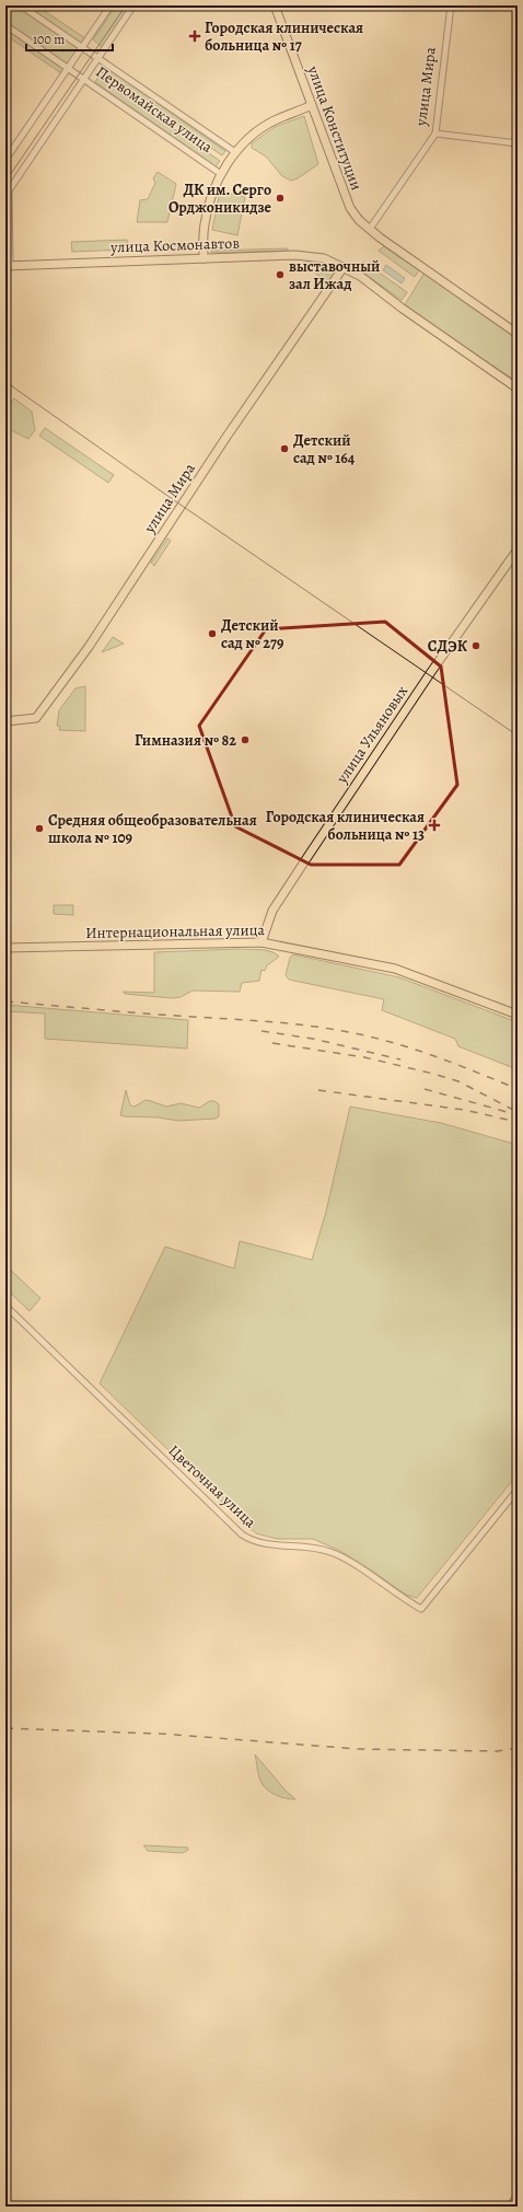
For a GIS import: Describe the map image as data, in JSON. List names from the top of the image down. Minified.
{"streets":{"main road":["улица Мира","улица Конституции","улица Космонавтов","улица Ульяновых","Интернациональная улица"],"street":["Первомайская улица","Цветочная улица"]},"crossings":[["улица Мира","улица Конституции"],["улица Мира","улица Космонавтов"],["улица Ульяновых","Интернациональная улица"]],"places":{"health":["Городская клиническая больница № 17","Городская клиническая больница № 13"],"other":["ДК им. Серго Орджоникидзе","выставочный зал Ижад","Детский сад № 164","Детский сад № 279","СДЭК","Гимназия № 82","Средняя общеобразовательная школа № 109"]},"scale_bar":"100 m"}
